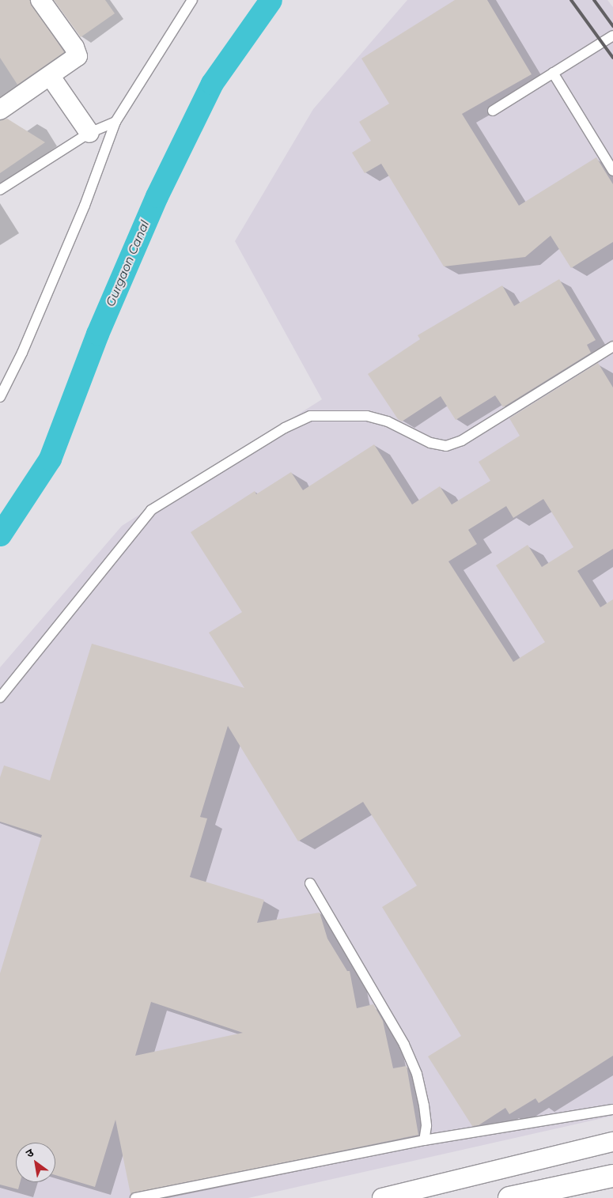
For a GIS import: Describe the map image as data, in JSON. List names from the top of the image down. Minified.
{"water":["Gurgaon Canal"],"north":"top left"}
